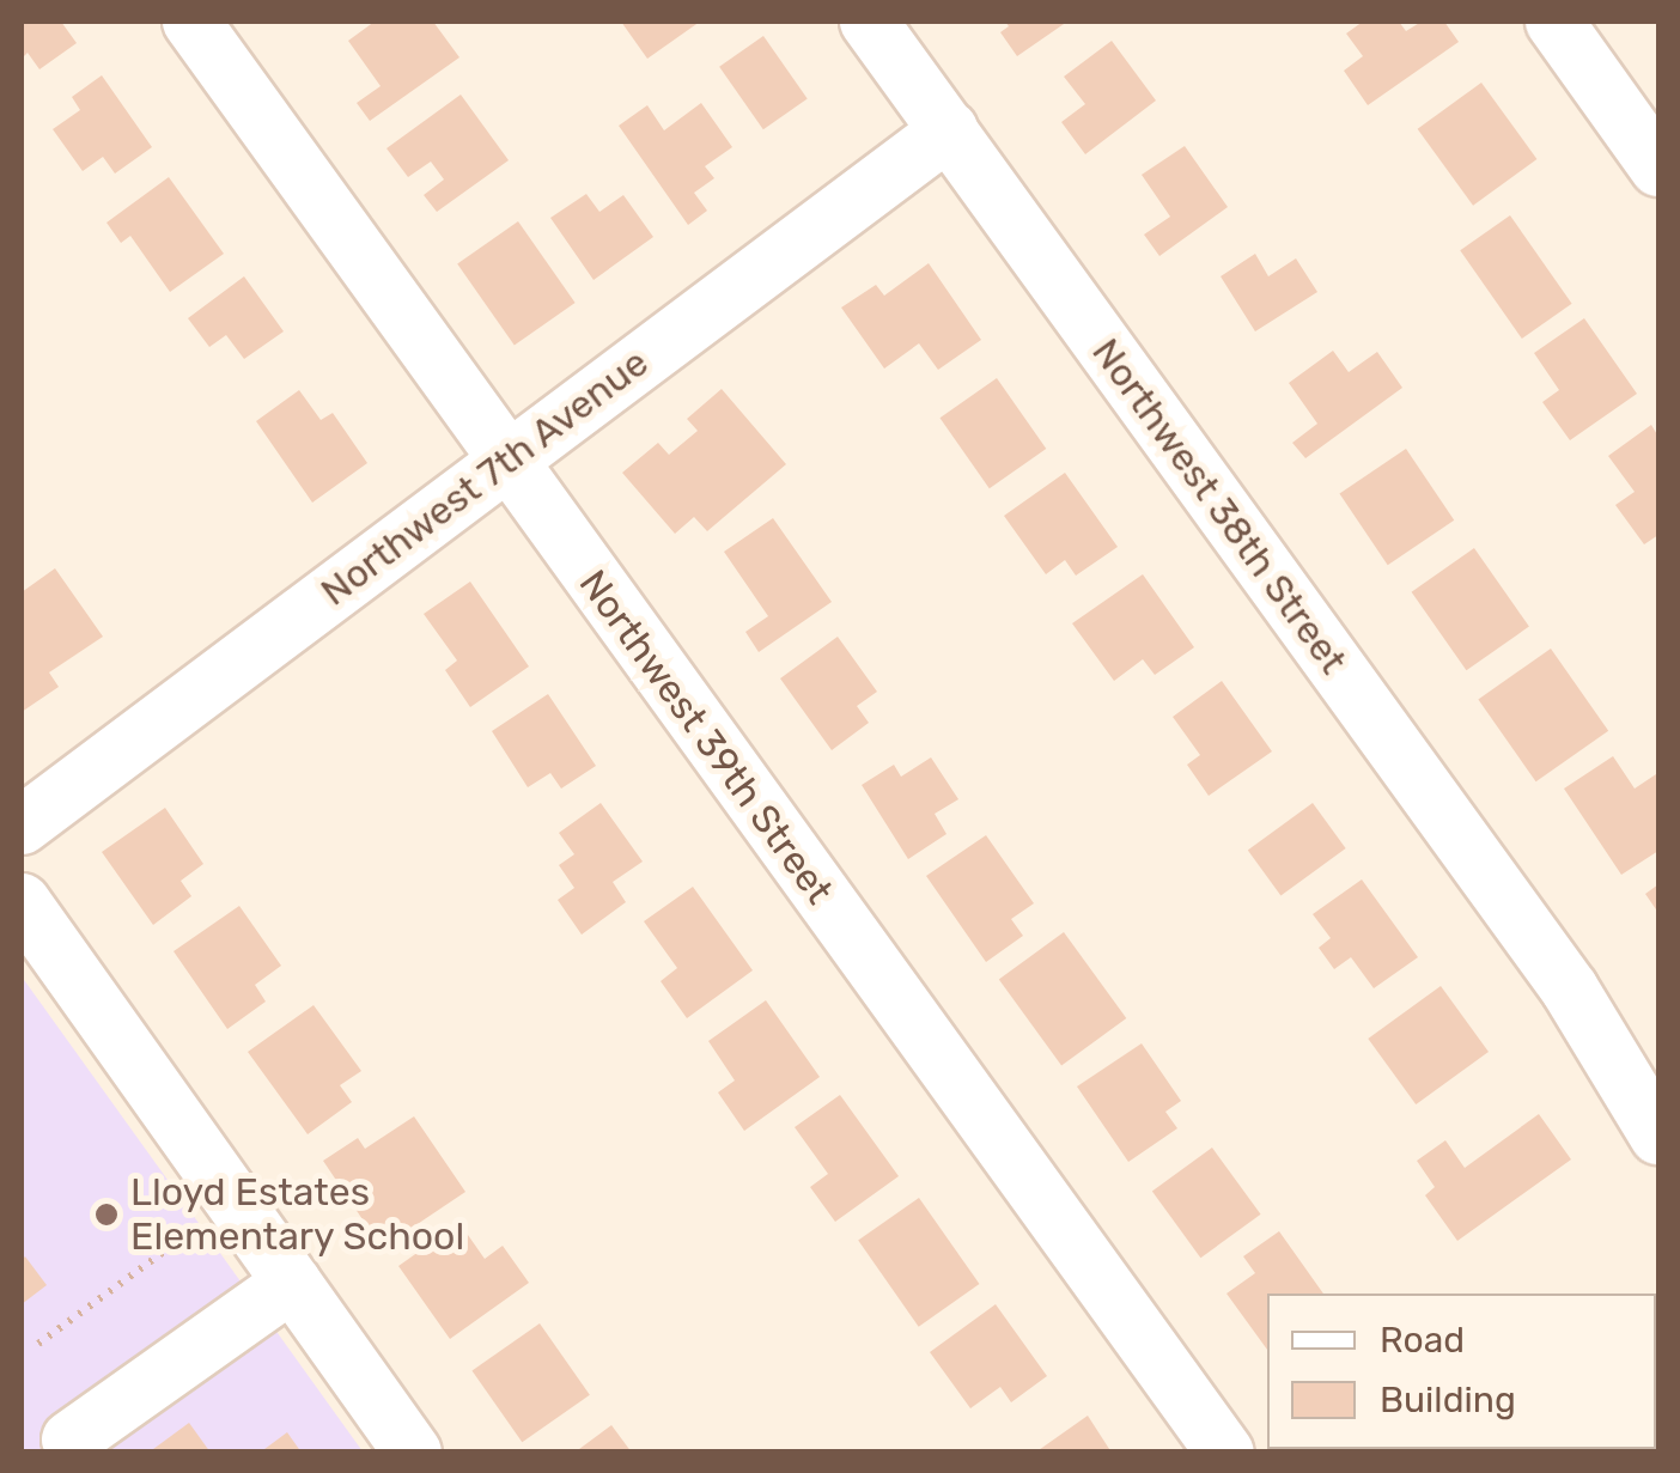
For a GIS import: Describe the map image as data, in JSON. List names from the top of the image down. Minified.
{"streets":{"street":["Northwest 7th Avenue","Northwest 38th Street","Northwest 39th Street"]},"crossings":[["Northwest 7th Avenue","Northwest 38th Street"],["Northwest 7th Avenue","Northwest 39th Street"]],"places":["Lloyd Estates Elementary School"],"legend":["Road","Building"]}
